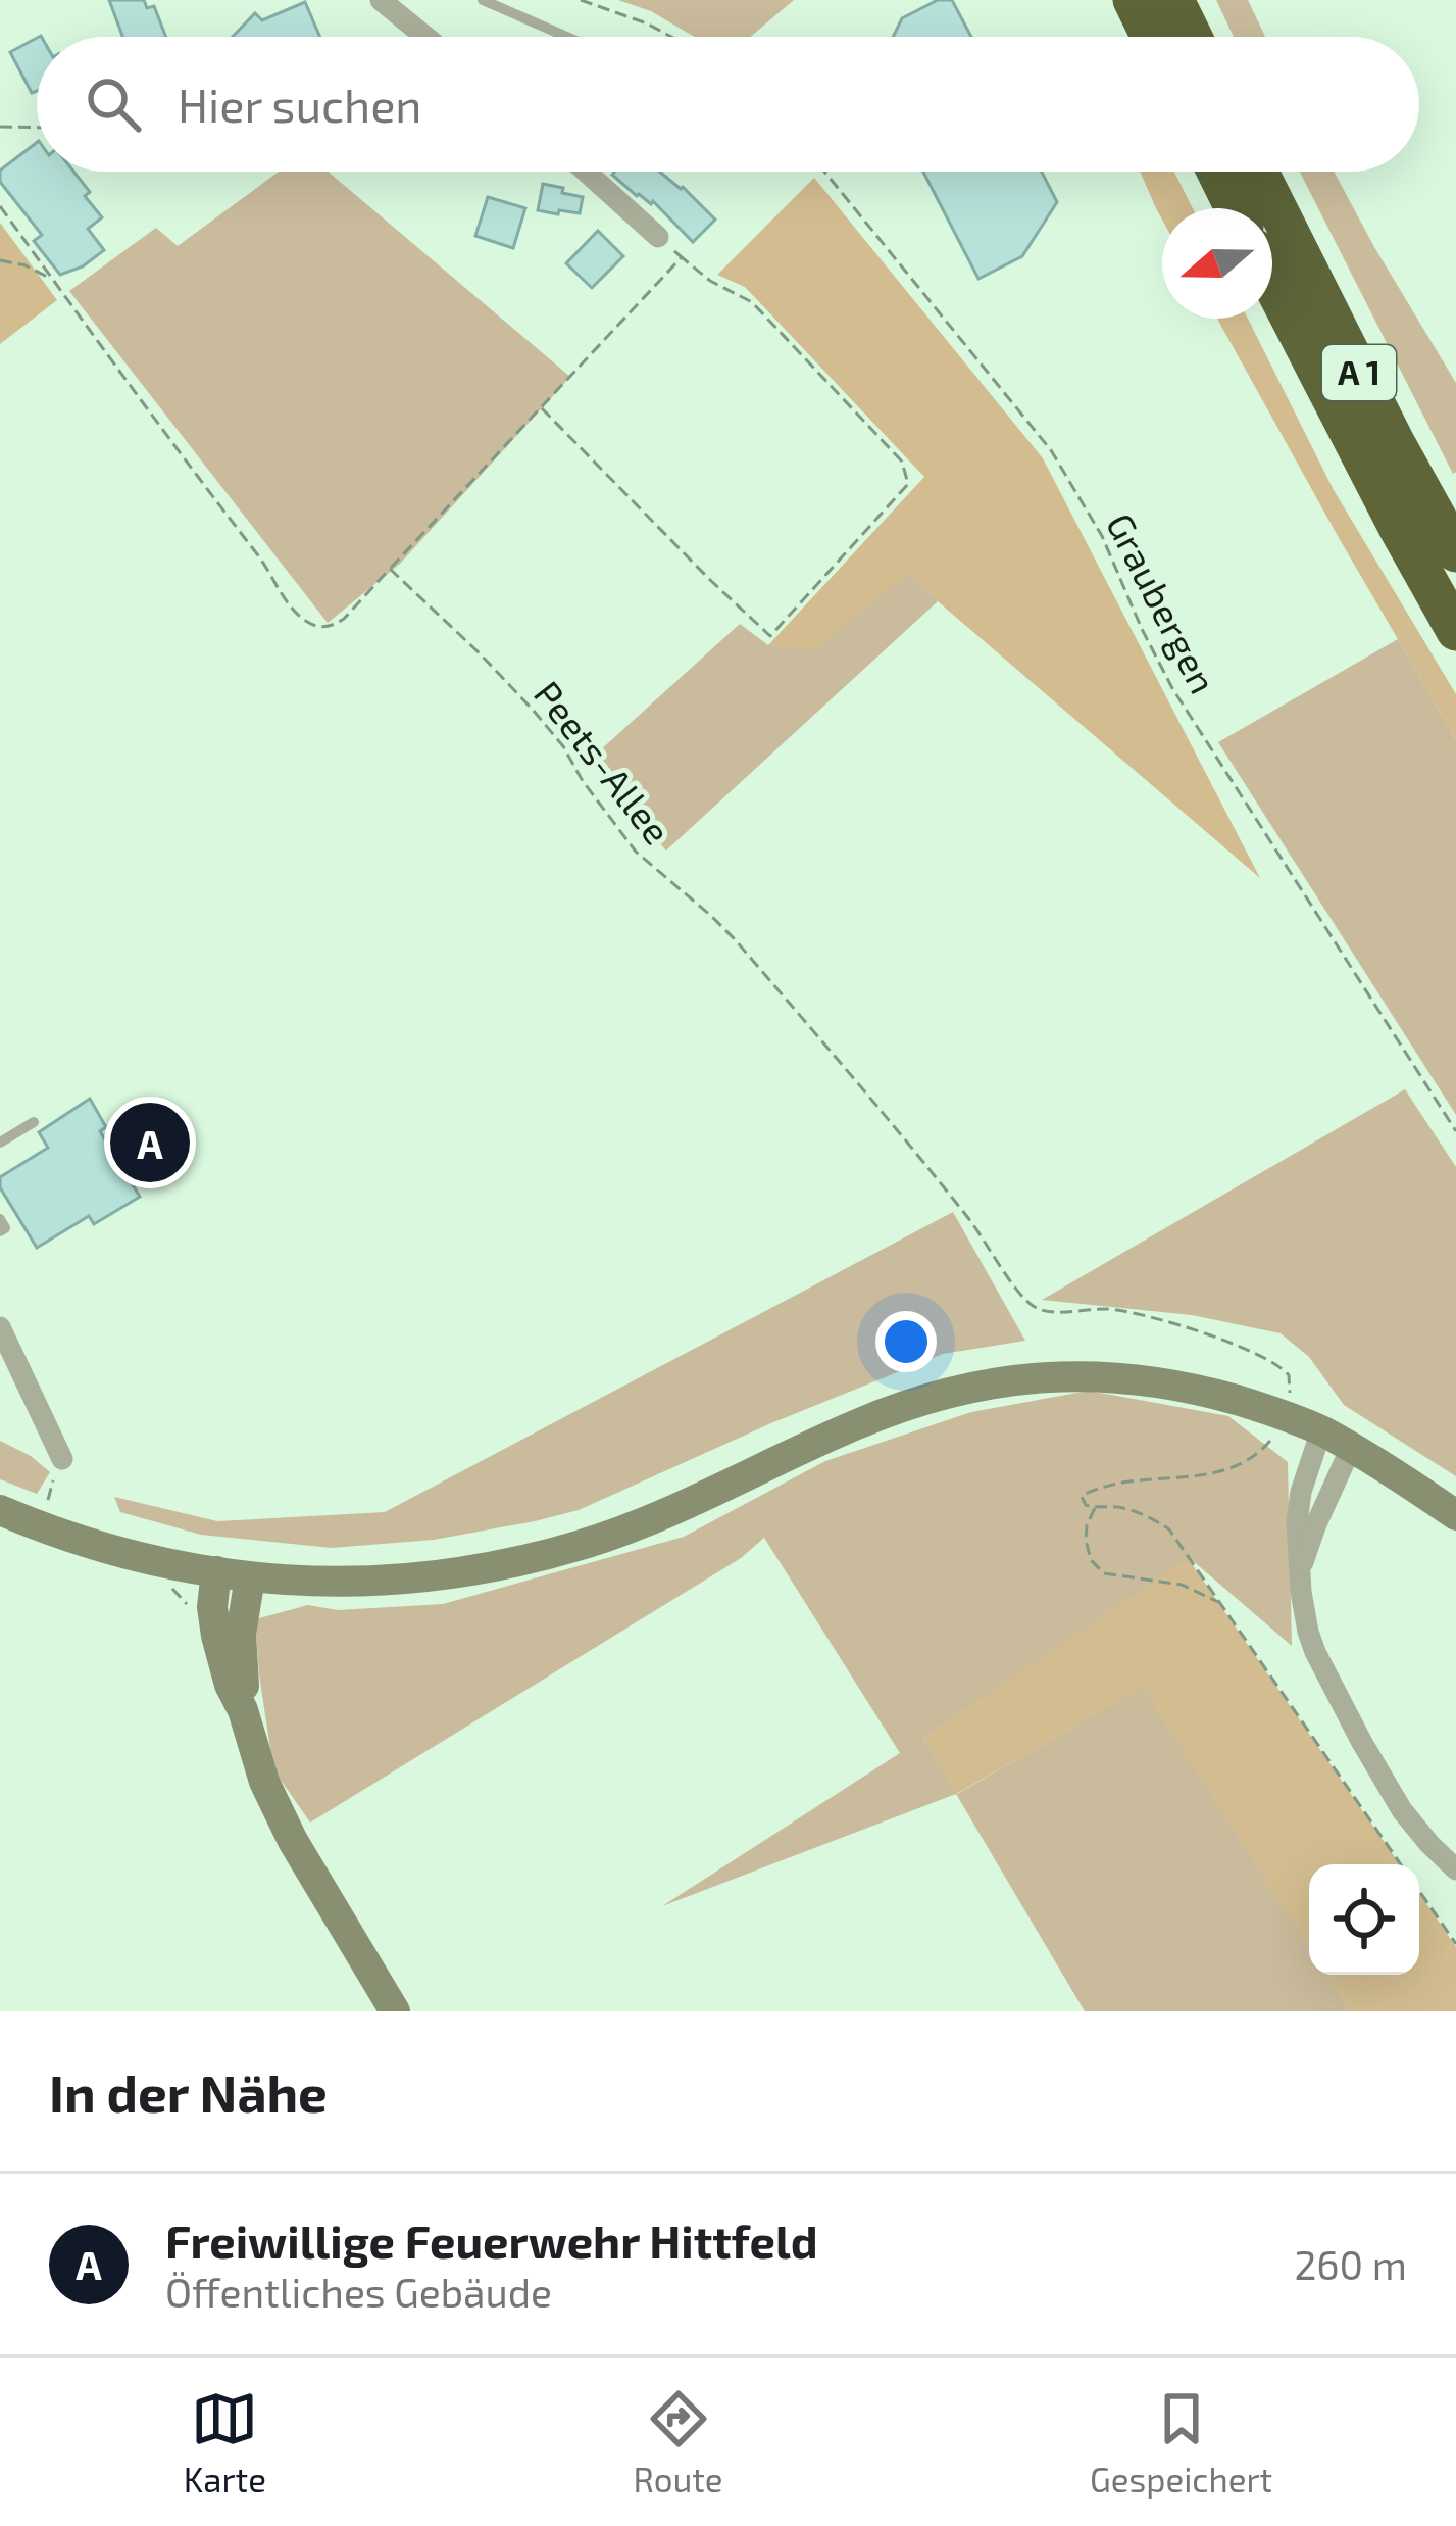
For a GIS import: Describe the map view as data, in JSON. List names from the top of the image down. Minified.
{"streets":{"highway":["A 1"],"path":["Graubergen","Peets-Allee"]},"north":"left","page":{"search":"Hier suchen","pins":"A","heading":"In der Nähe","list":[{"mark":"A","name":"Freiwillige Feuerwehr Hittfeld","note":"Öffentliches Gebäude","value":"260 m"}],"nav":["Karte","Route","Gespeichert"]}}
